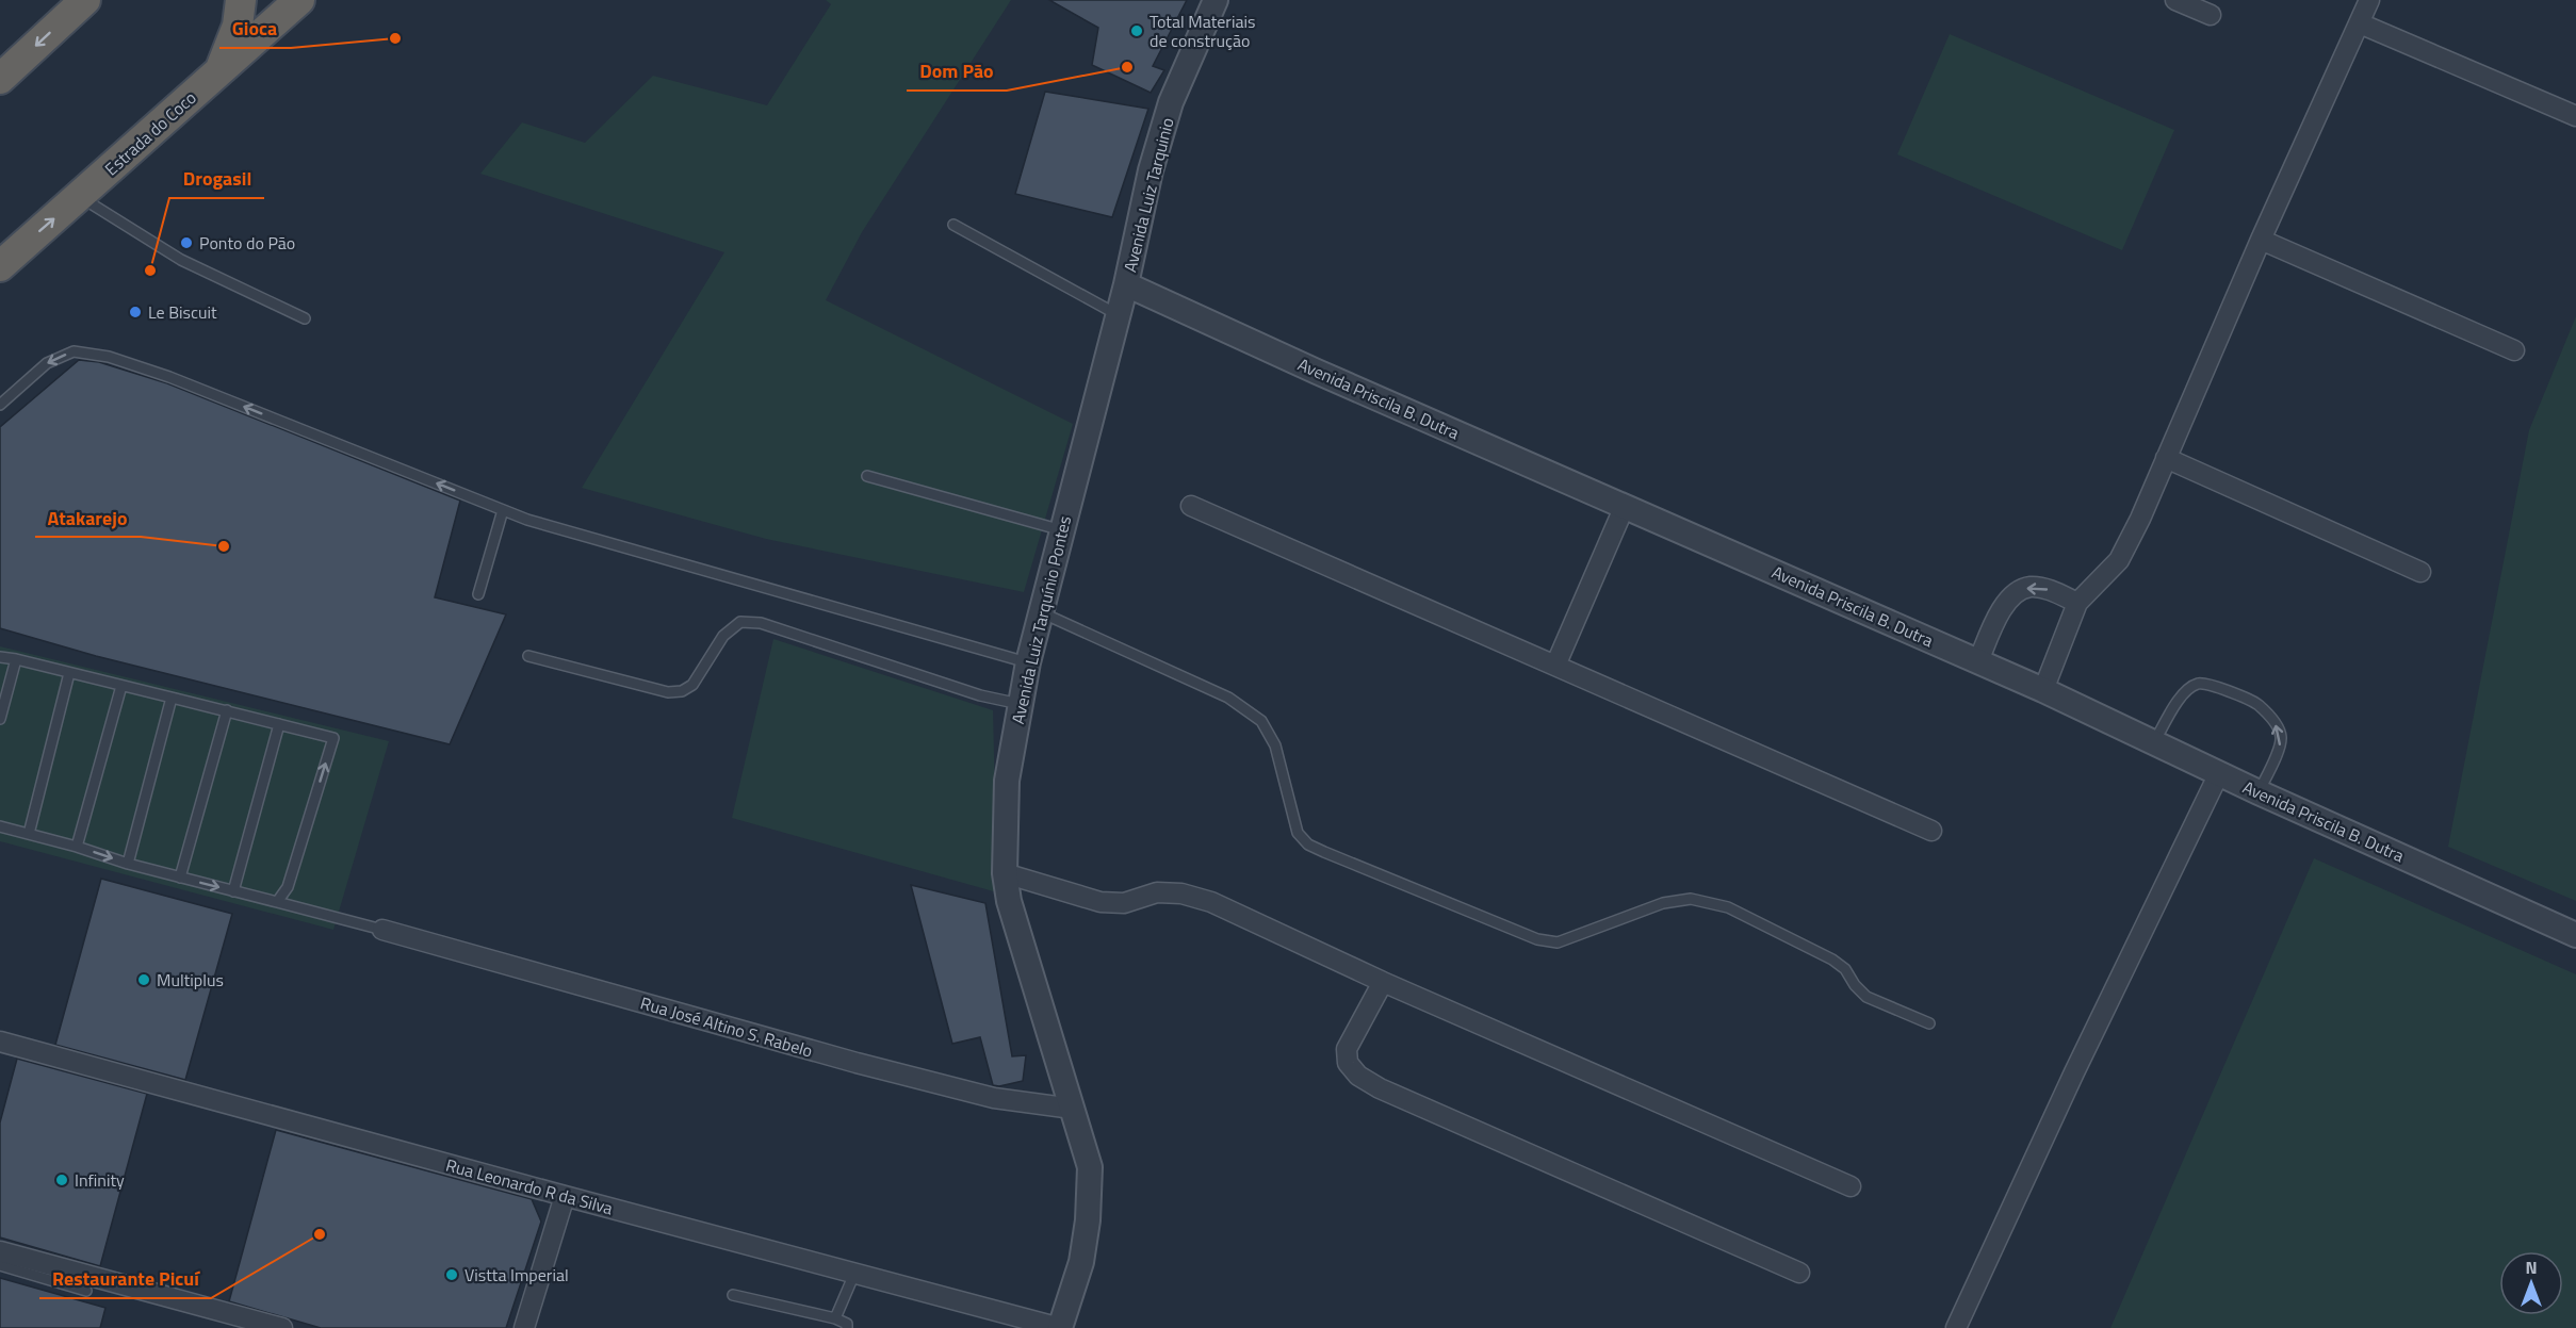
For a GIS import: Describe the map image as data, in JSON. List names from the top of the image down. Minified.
{"streets":{"highway":["Estrada do Coco"],"street":["Avenida Luiz Tarquinio","Avenida Priscila B. Dutra","Avenida Luiz Tarquínio Pontes","Rua José Altino S. Rabelo","Rua Leonardo R da Silva"]},"crossings":[["Avenida Luiz Tarquinio","Avenida Priscila B. Dutra"],["Avenida Luiz Tarquinio","Avenida Luiz Tarquínio Pontes"],["Avenida Priscila B. Dutra","Avenida Luiz Tarquínio Pontes"],["Avenida Luiz Tarquínio Pontes","Rua José Altino S. Rabelo"],["Avenida Luiz Tarquínio Pontes","Rua Leonardo R da Silva"]],"places":["Total Materiais de construção","Gioca","Dom Pão","Ponto do Pão","Drogasil","Le Biscuit","Atakarejo","Multiplus","Infinity","Restaurante Picuí","Vistta Imperial"],"north":"top"}
